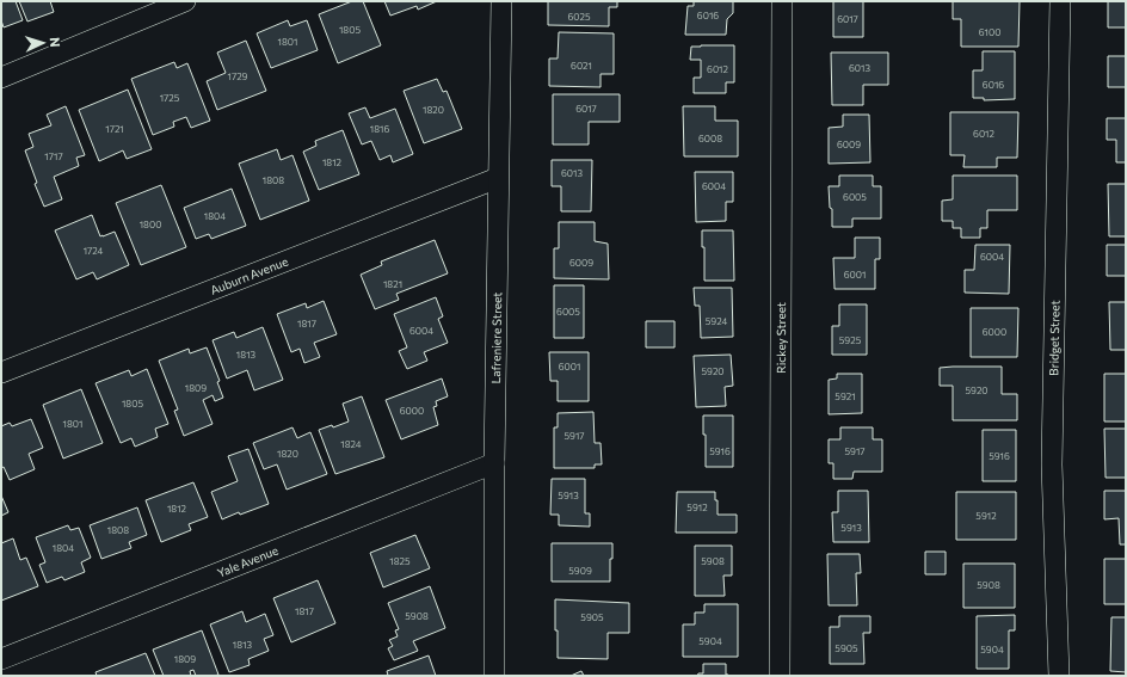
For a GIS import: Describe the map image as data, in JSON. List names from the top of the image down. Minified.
{"streets":{"street":["Auburn Avenue","Lafreniere Street","Rickey Street","Bridget Street","Yale Avenue"]},"crossings":[["Auburn Avenue","Lafreniere Street"],["Lafreniere Street","Yale Avenue"]],"house_numbers":["6016","6025","6017","1805","6100","1801","6021","6013","6012","1729","6016","1725","6017","1820","1721","1816","6012","6008","6009","1717","1812","6013","1808","6004","6005","1804","1800","1724","6004","6009","6001","1821","6005","5924","1817","6004","6000","5925","1813","6001","5920","1809","5920","5921","1805","6000","1801","5917","1824","5916","5917","1820","5916","5913","5912","1812","5912","5913","1808","1804","1825","5908","5909","5908","1817","5908","5905","5904","1813","5905","5904","1809"],"north":"right"}
